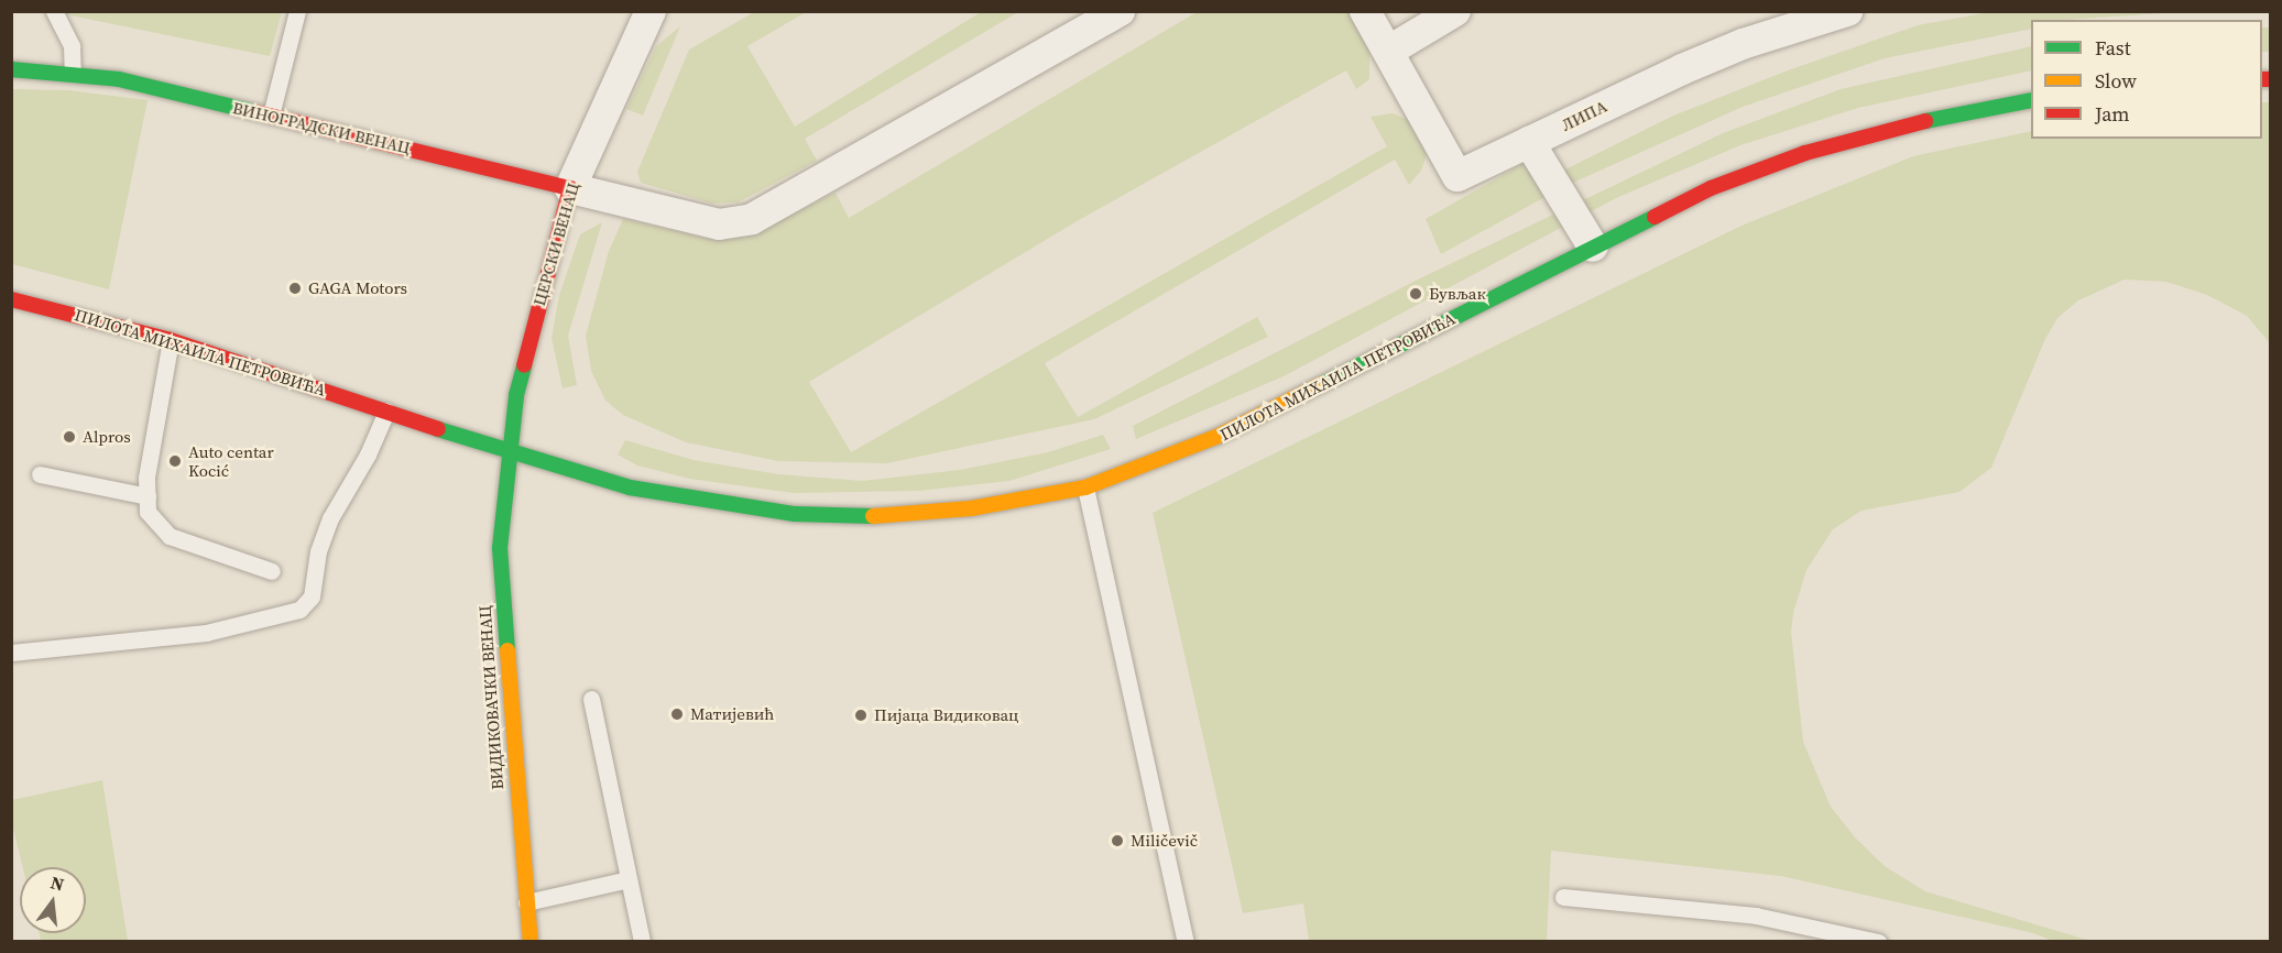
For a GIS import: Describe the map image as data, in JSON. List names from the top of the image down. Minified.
{"streets":{"main road":["ВИНОГРАДСКИ ВЕНАЦ","ЦЕРСКИ ВЕНАЦ","ПИЛОТА МИХАИЛА ПЕТРОВИЋА","ВИДИКОВАЧКИ ВЕНАЦ"],"street":["ЛИПА"]},"crossings":[["ВИНОГРАДСКИ ВЕНАЦ","ЦЕРСКИ ВЕНАЦ"],["ЦЕРСКИ ВЕНАЦ","ПИЛОТА МИХАИЛА ПЕТРОВИЋА"],["ЦЕРСКИ ВЕНАЦ","ВИДИКОВАЧКИ ВЕНАЦ"],["ПИЛОТА МИХАИЛА ПЕТРОВИЋА","ВИДИКОВАЧКИ ВЕНАЦ"]],"places":["GAGA Motors","Бувљак","Alpros","Auto centar Kocić","Матијевић","Пијаца Видиковац","Miličevič"],"legend":["Fast","Slow","Jam"],"north":"top"}
